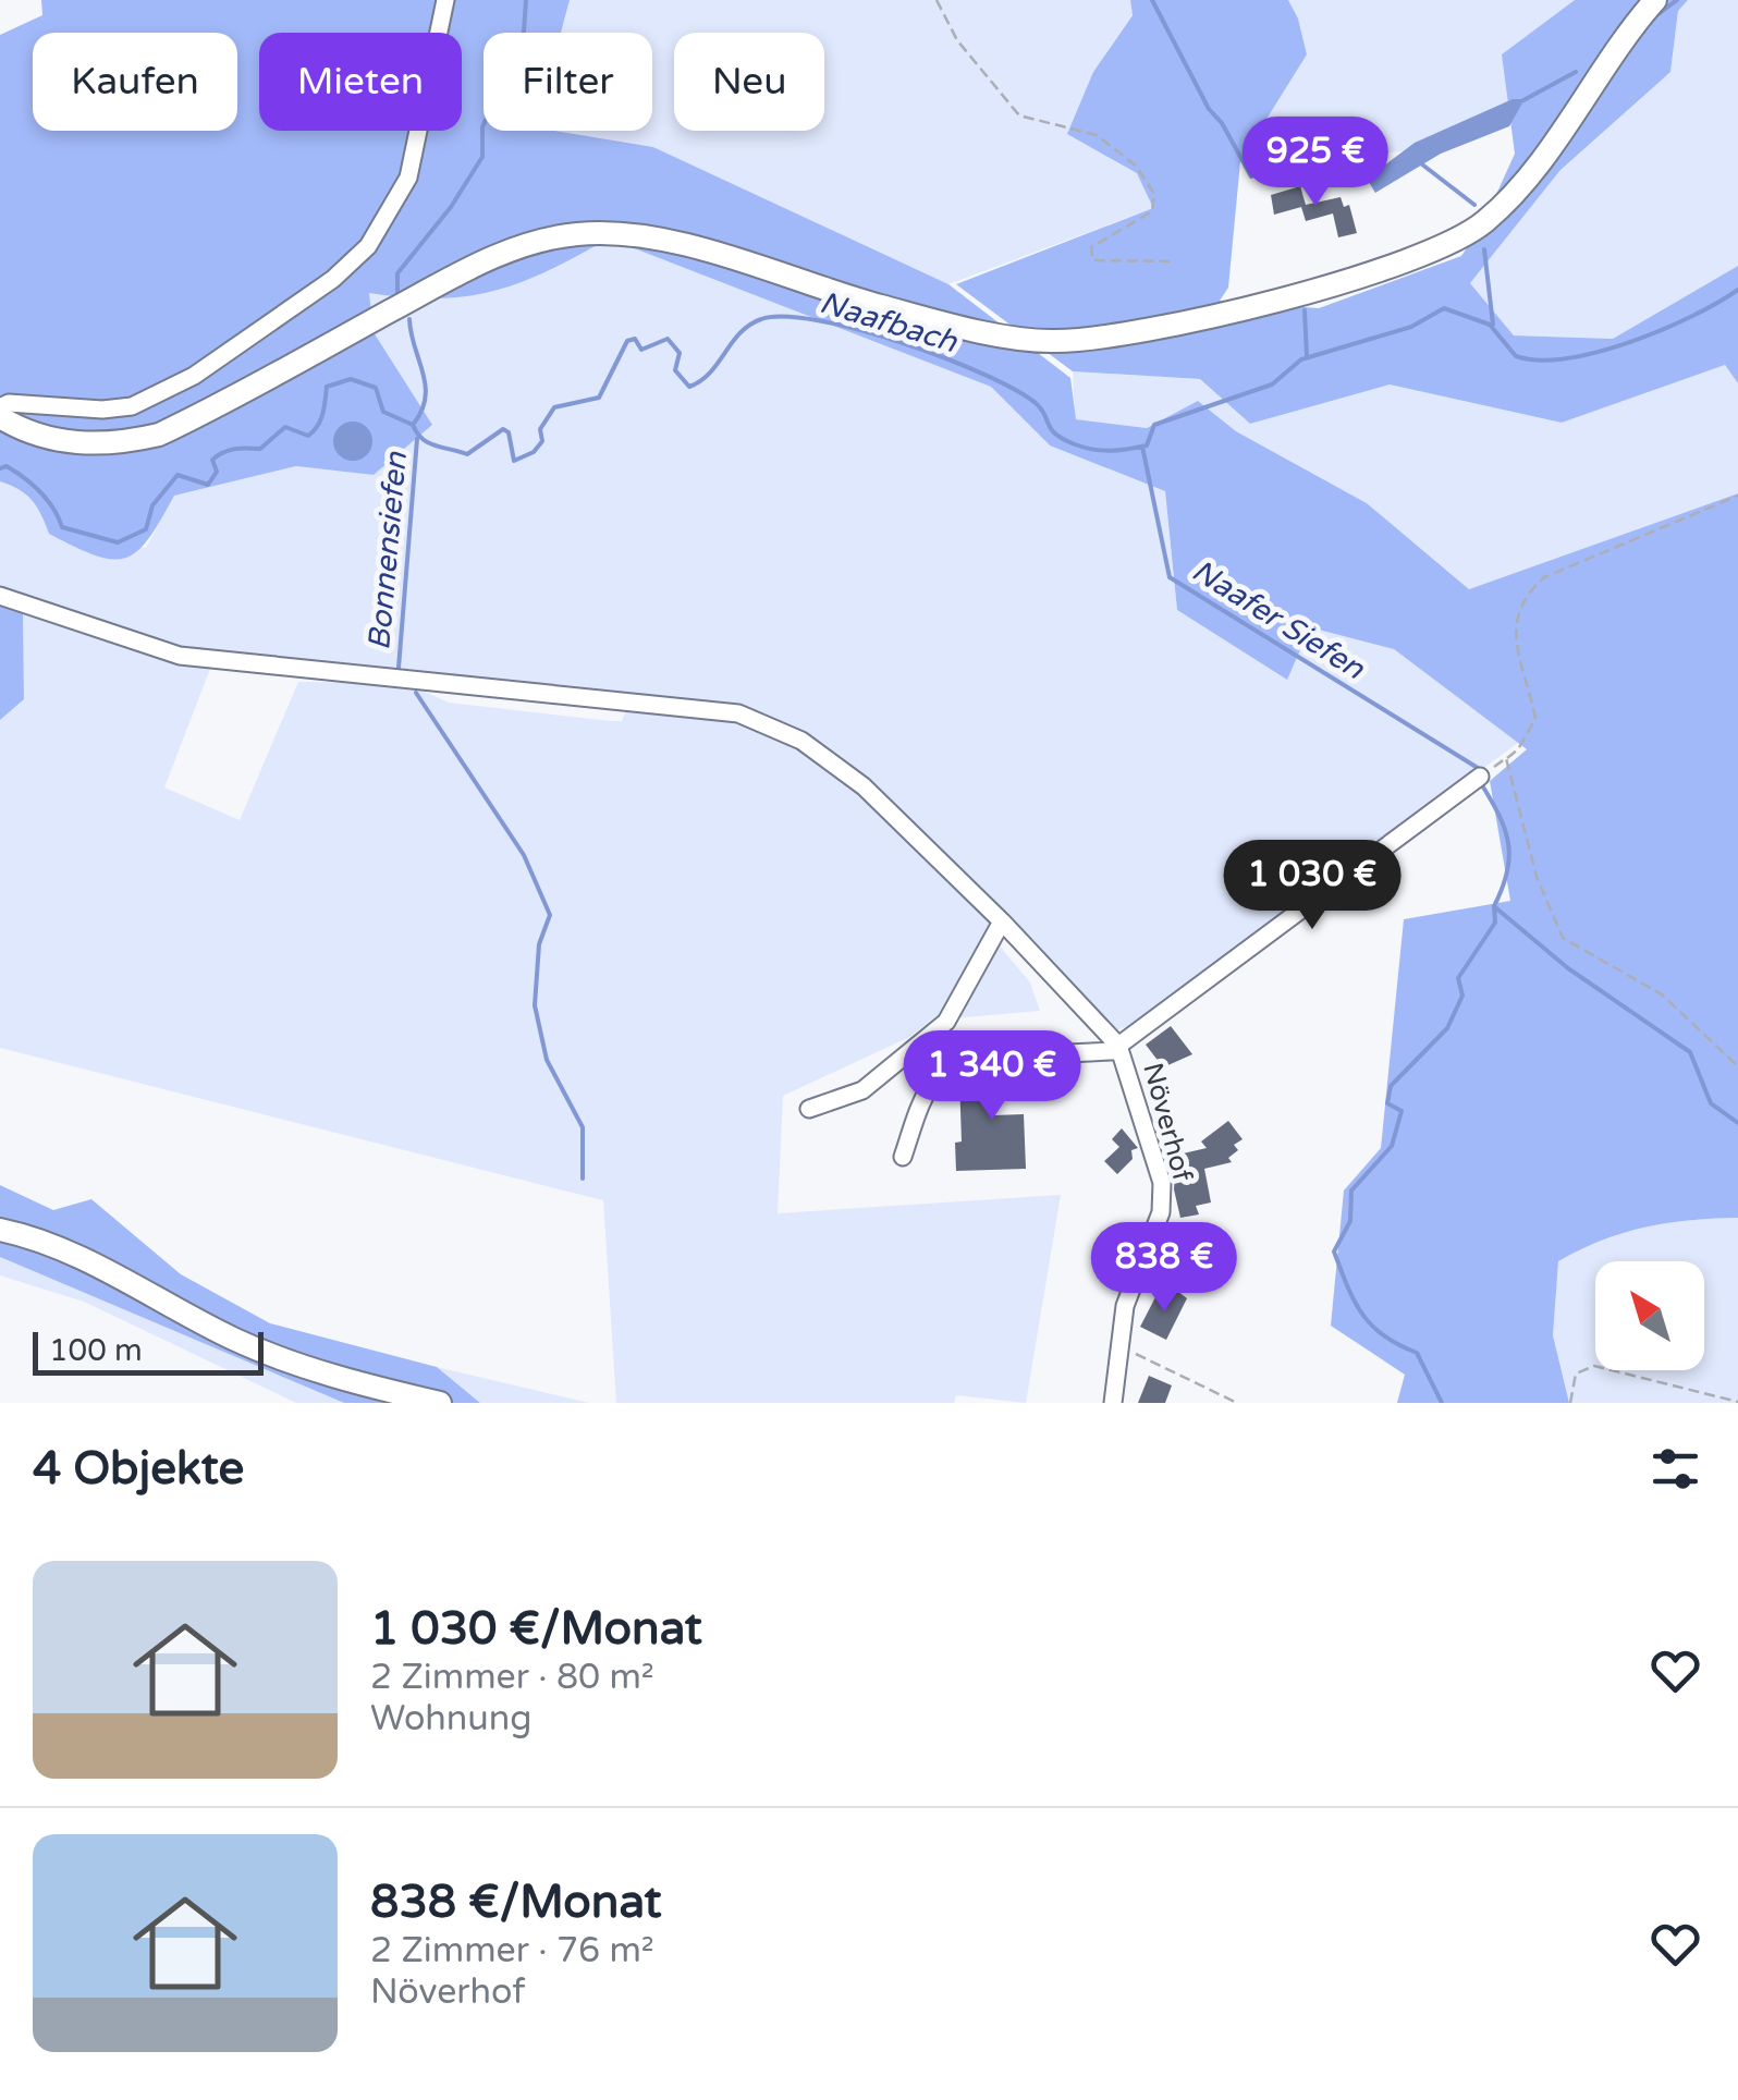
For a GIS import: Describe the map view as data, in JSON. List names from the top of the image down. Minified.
{"streets":{"street":["Növerhof"]},"water":["Naafbach","Bonnensiefen","Naafer Siefen"],"scale_bar":"100 m","north":"top left","page":{"chip":["Kaufen","Mieten","Filter","Neu"],"price":["925 €","1 030 €","1 340 €","838 €"],"scale":"100 m","heading":"4 Objekte","list":[{"name":"1 030 €/Monat","note":"2 Zimmer · 80 m² · Wohnung"},{"name":"838 €/Monat","note":"2 Zimmer · 76 m² · Növerhof"}]}}
